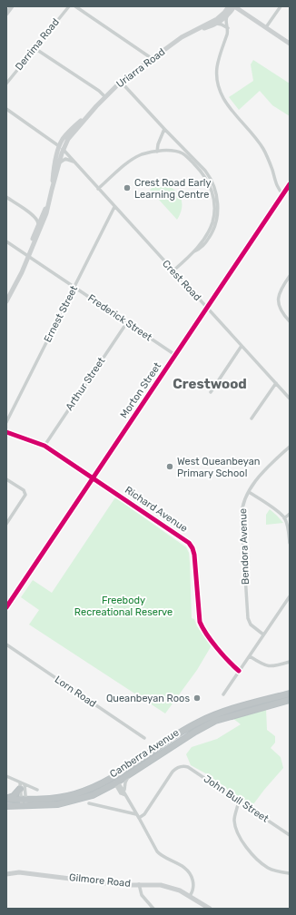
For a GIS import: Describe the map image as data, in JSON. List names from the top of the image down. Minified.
{"streets":{"highway":["Canberra Avenue"],"street":["Derrima Road","Uriarra Road","Crest Road","Ernest Street","Frederick Street","Arthur Street","Morton Street","Richard Avenue","Bendora Avenue","Lorn Road","John Bull Street","Gilmore Road"]},"crossings":[["Uriarra Road","Crest Road"],["Uriarra Road","Frederick Street"],["Crest Road","Ernest Street"],["Crest Road","Morton Street"],["Ernest Street","Frederick Street"],["Frederick Street","Arthur Street"],["Frederick Street","Morton Street"],["Arthur Street","Richard Avenue"],["Morton Street","Richard Avenue"]],"districts":["Crestwood"],"parks":["Freebody Recreational Reserve"],"places":["Crest Road Early Learning Centre","West Queanbeyan Primary School","Queanbeyan Roos"]}
